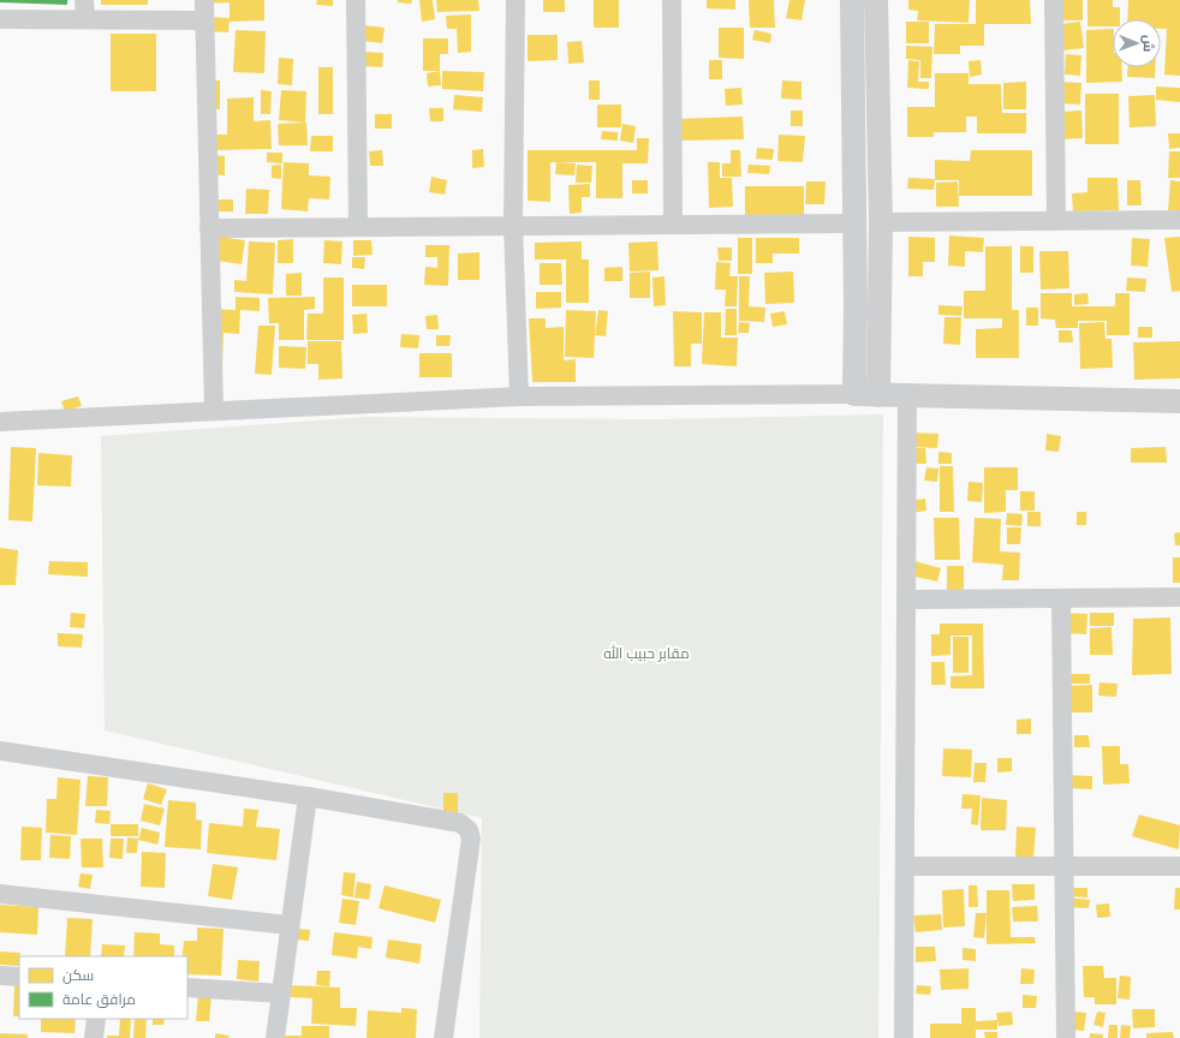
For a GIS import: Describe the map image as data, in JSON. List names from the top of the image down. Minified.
{"parks":["مقابر حبيب الله"],"legend":["سكن","مرافق عامة"],"north":"right"}
